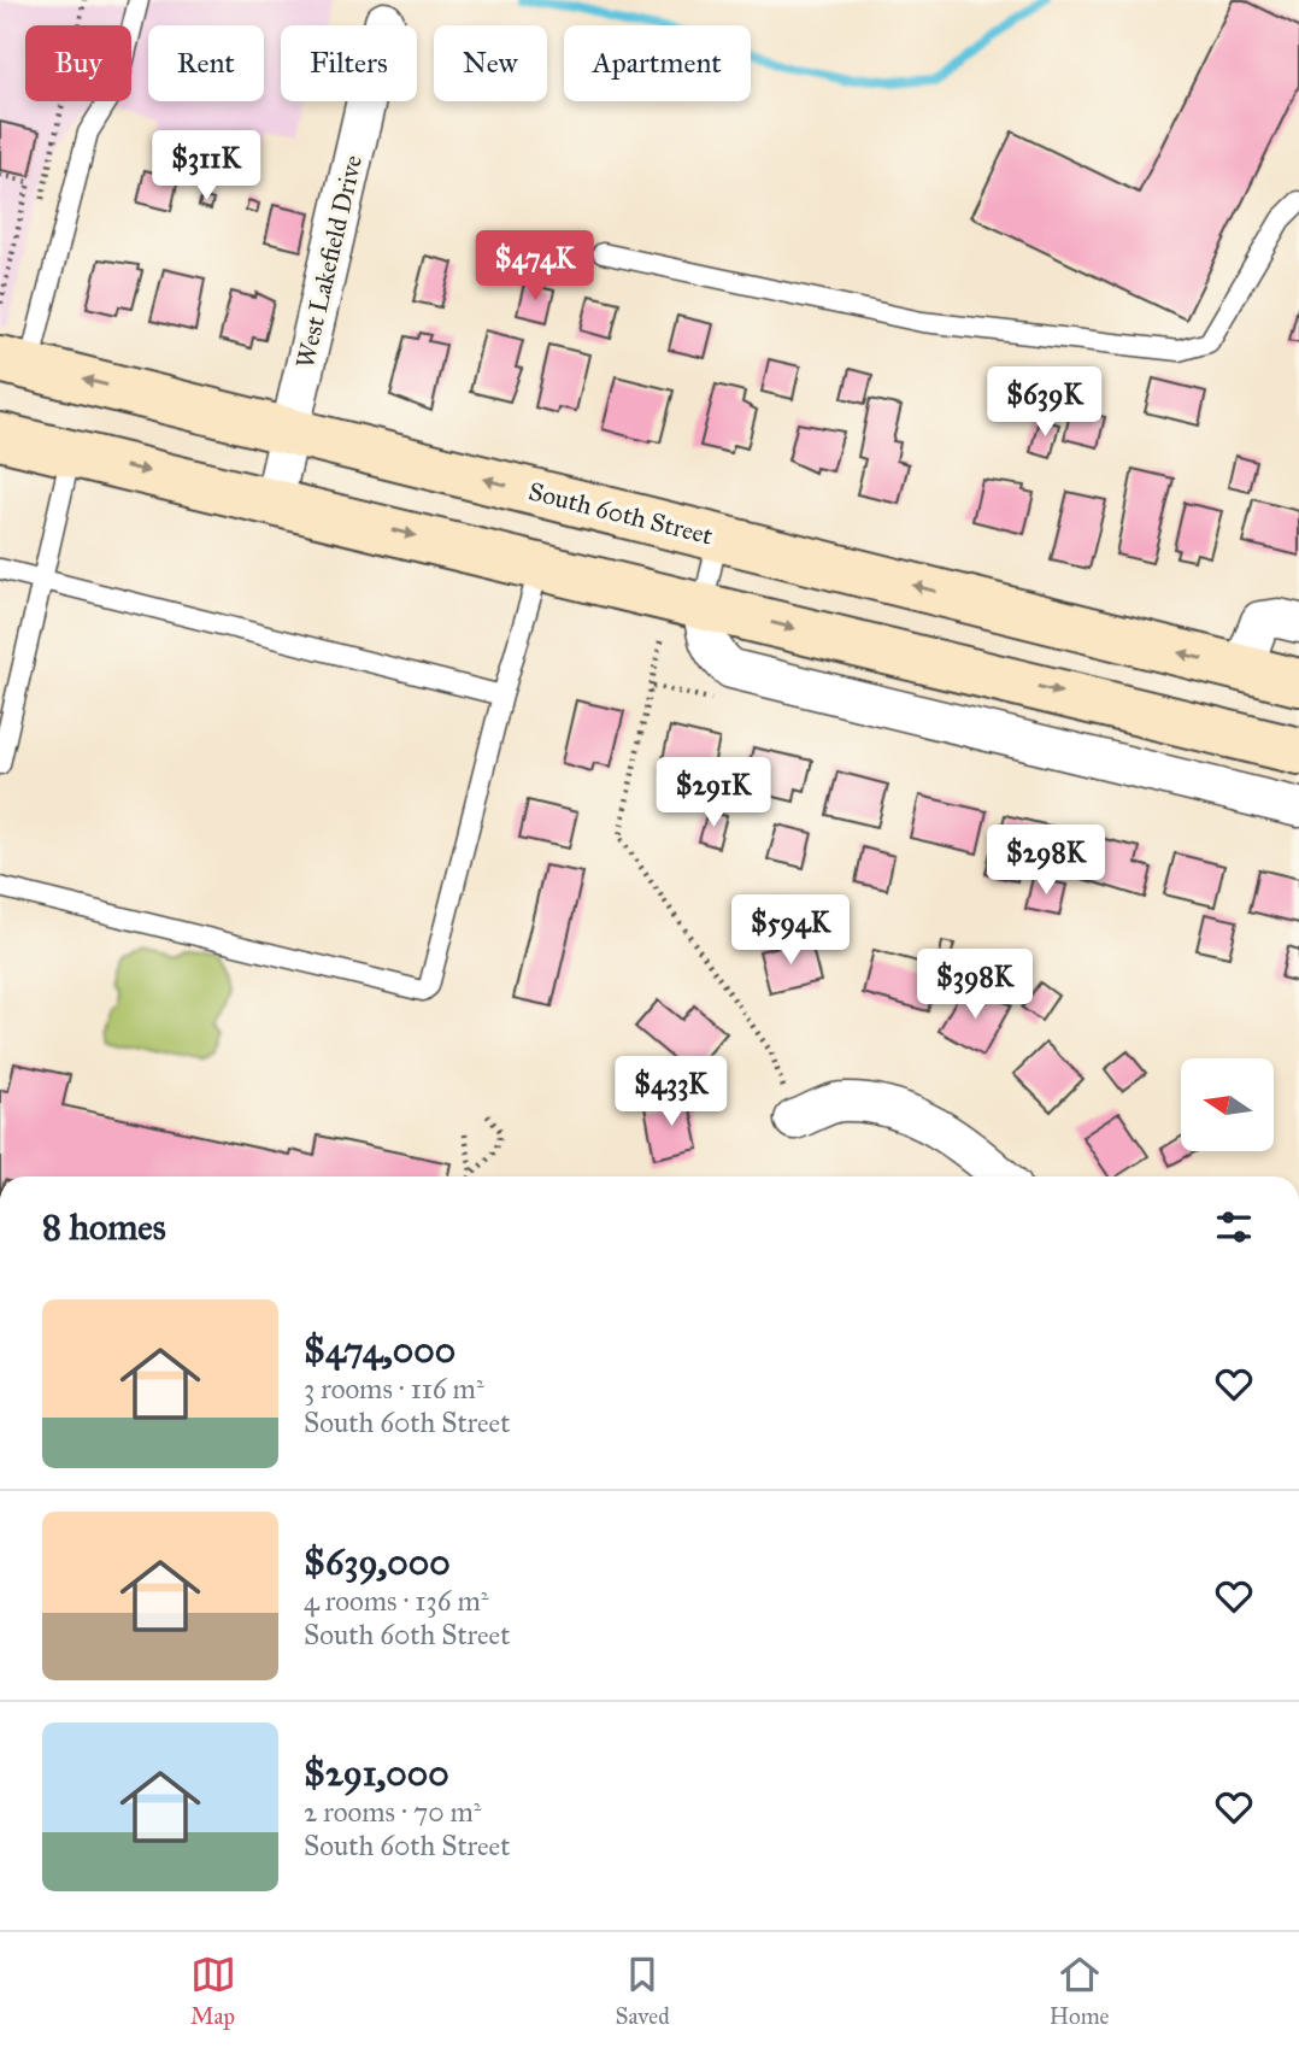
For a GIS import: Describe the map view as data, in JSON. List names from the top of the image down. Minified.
{"streets":{"main road":["South 60th Street"],"street":["West Lakefield Drive"]},"crossings":[["West Lakefield Drive","South 60th Street"]],"north":"left","page":{"chip":["Buy","Rent","Filters","New","Apartment"],"price":["$311K","$474K","$639K","$291K","$298K","$594K","$398K","$433K"],"heading":"8 homes","list":[{"name":"$474,000","note":"3 rooms · 116 m² · South 60th Street"},{"name":"$639,000","note":"4 rooms · 136 m² · South 60th Street"},{"name":"$291,000","note":"2 rooms · 70 m² · South 60th Street"}],"tabs":["Map","Saved","Home"]}}
